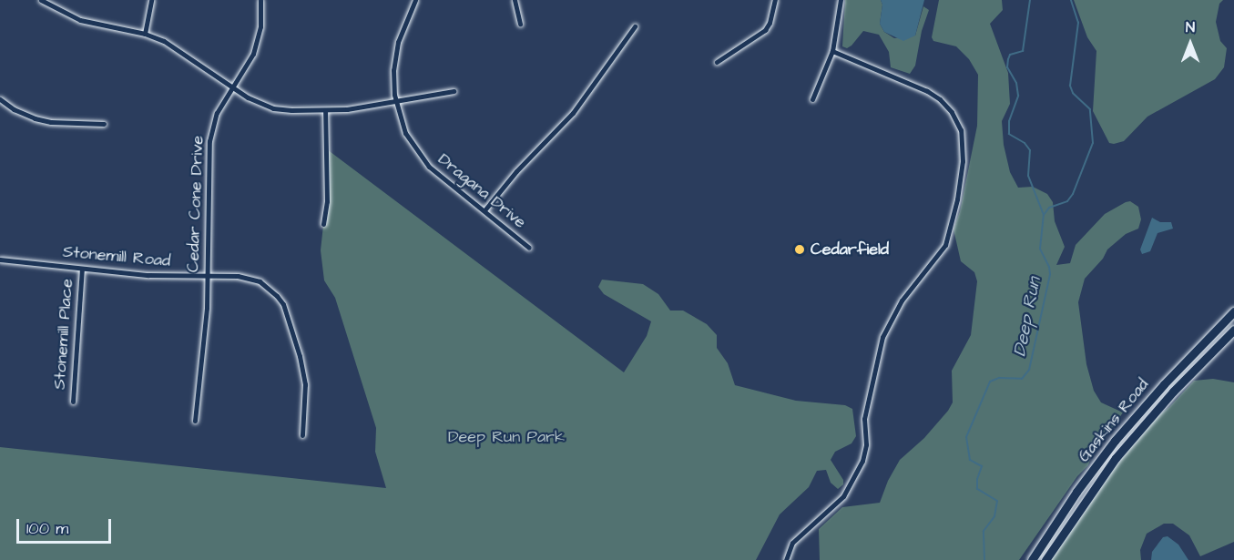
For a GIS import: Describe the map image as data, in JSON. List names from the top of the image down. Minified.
{"streets":{"main road":["Gaskins Road"],"street":["Dragana Drive","Cedar Cone Drive","Stonemill Road","Stonemill Place"]},"crossings":[["Cedar Cone Drive","Stonemill Road"],["Stonemill Road","Stonemill Place"]],"water":["Deep Run"],"parks":["Deep Run Park"],"places":["Cedarfield"],"scale_bar":"100 m","north":"top"}
